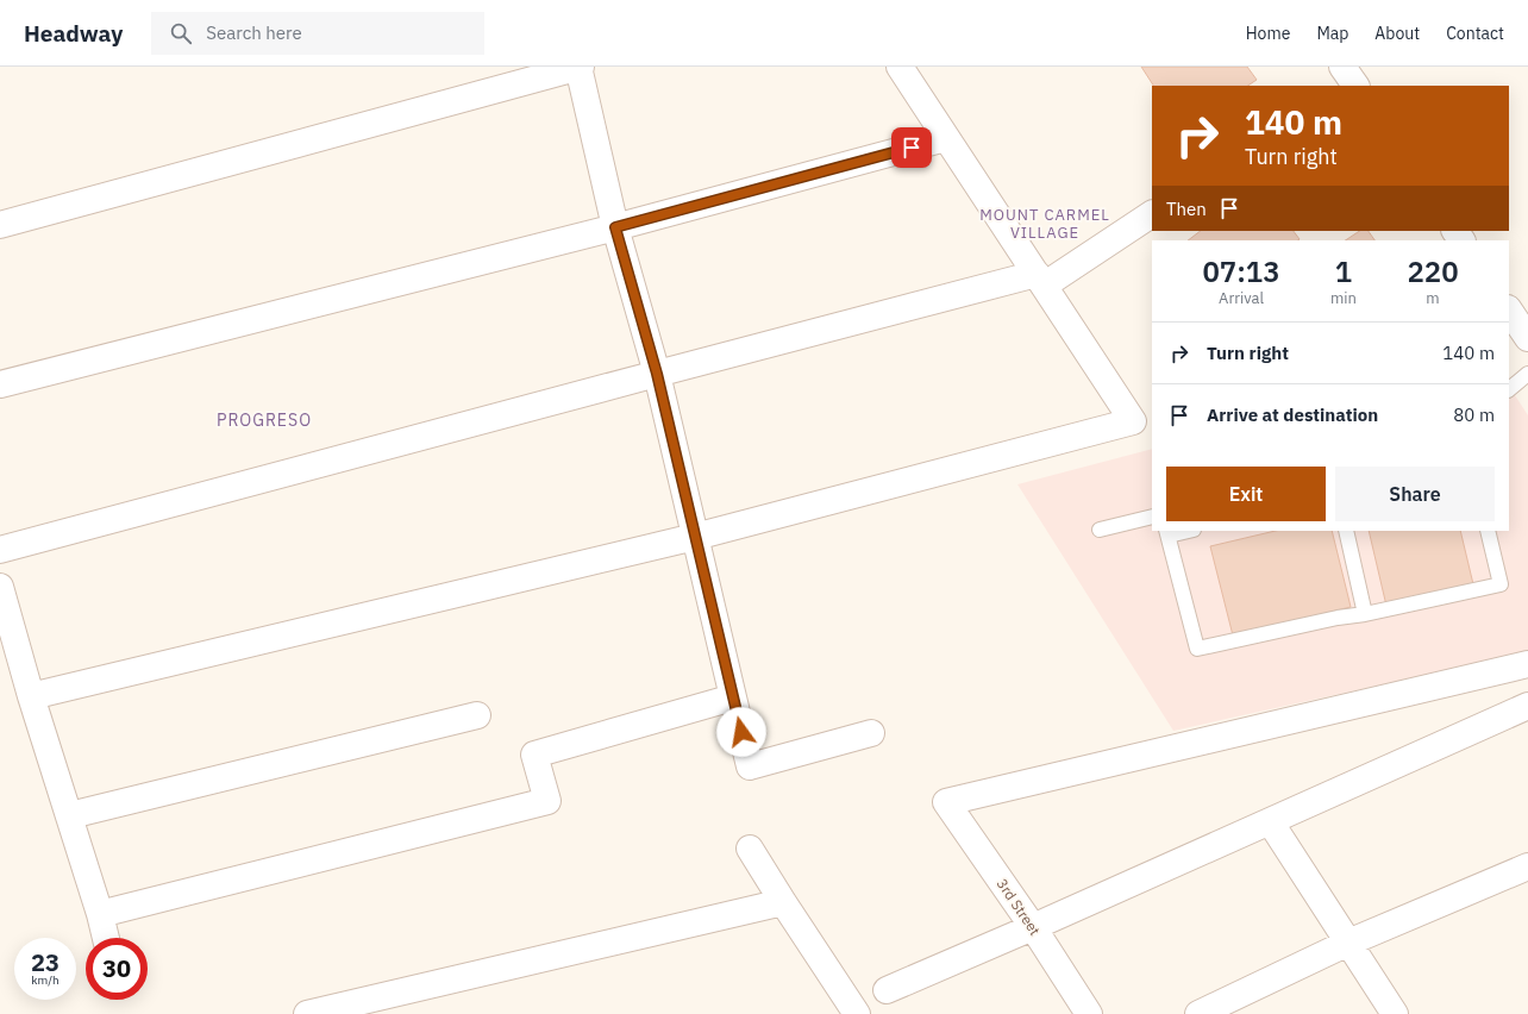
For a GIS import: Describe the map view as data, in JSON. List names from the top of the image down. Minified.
{"streets":{"street":["3rd Street"]},"districts":["MOUNT CARMEL VILLAGE","PROGRESO"],"page":{"header":"Headway","search":"Search here","nav":["Home","Map","About","Contact"],"turn":["140 m","Turn right"],"then":"Then","eta":["07:13","Arrival","1","min","220","m"],"list":[{"name":"Turn right","value":"140 m"},{"name":"Arrive at destination","value":"80 m"}],"buttons":["Exit","Share"],"speed":"23 km/h","limit":"30"}}
